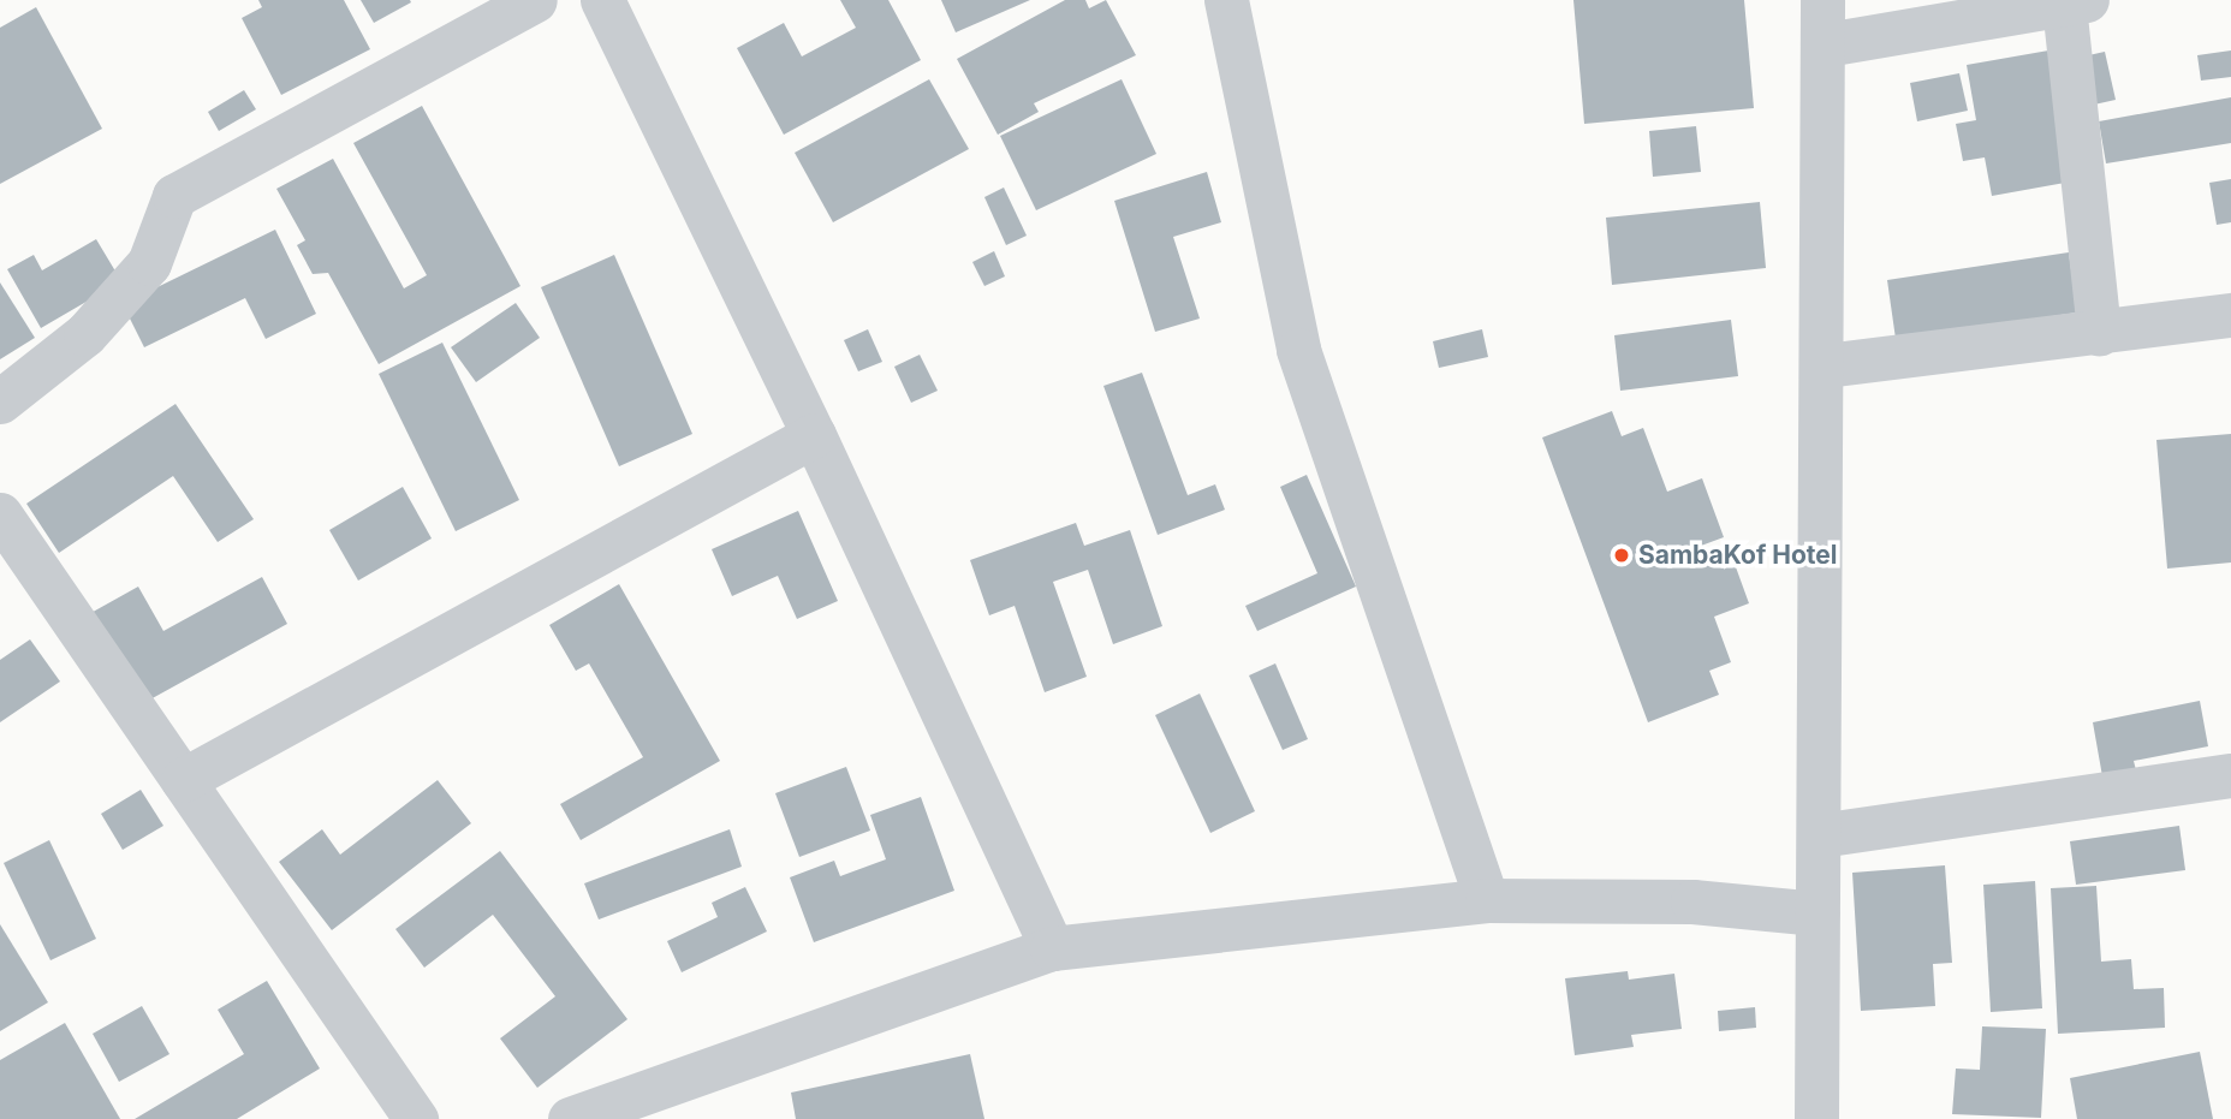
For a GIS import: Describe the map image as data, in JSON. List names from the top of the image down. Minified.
{"places":["SambaKof Hotel"]}
